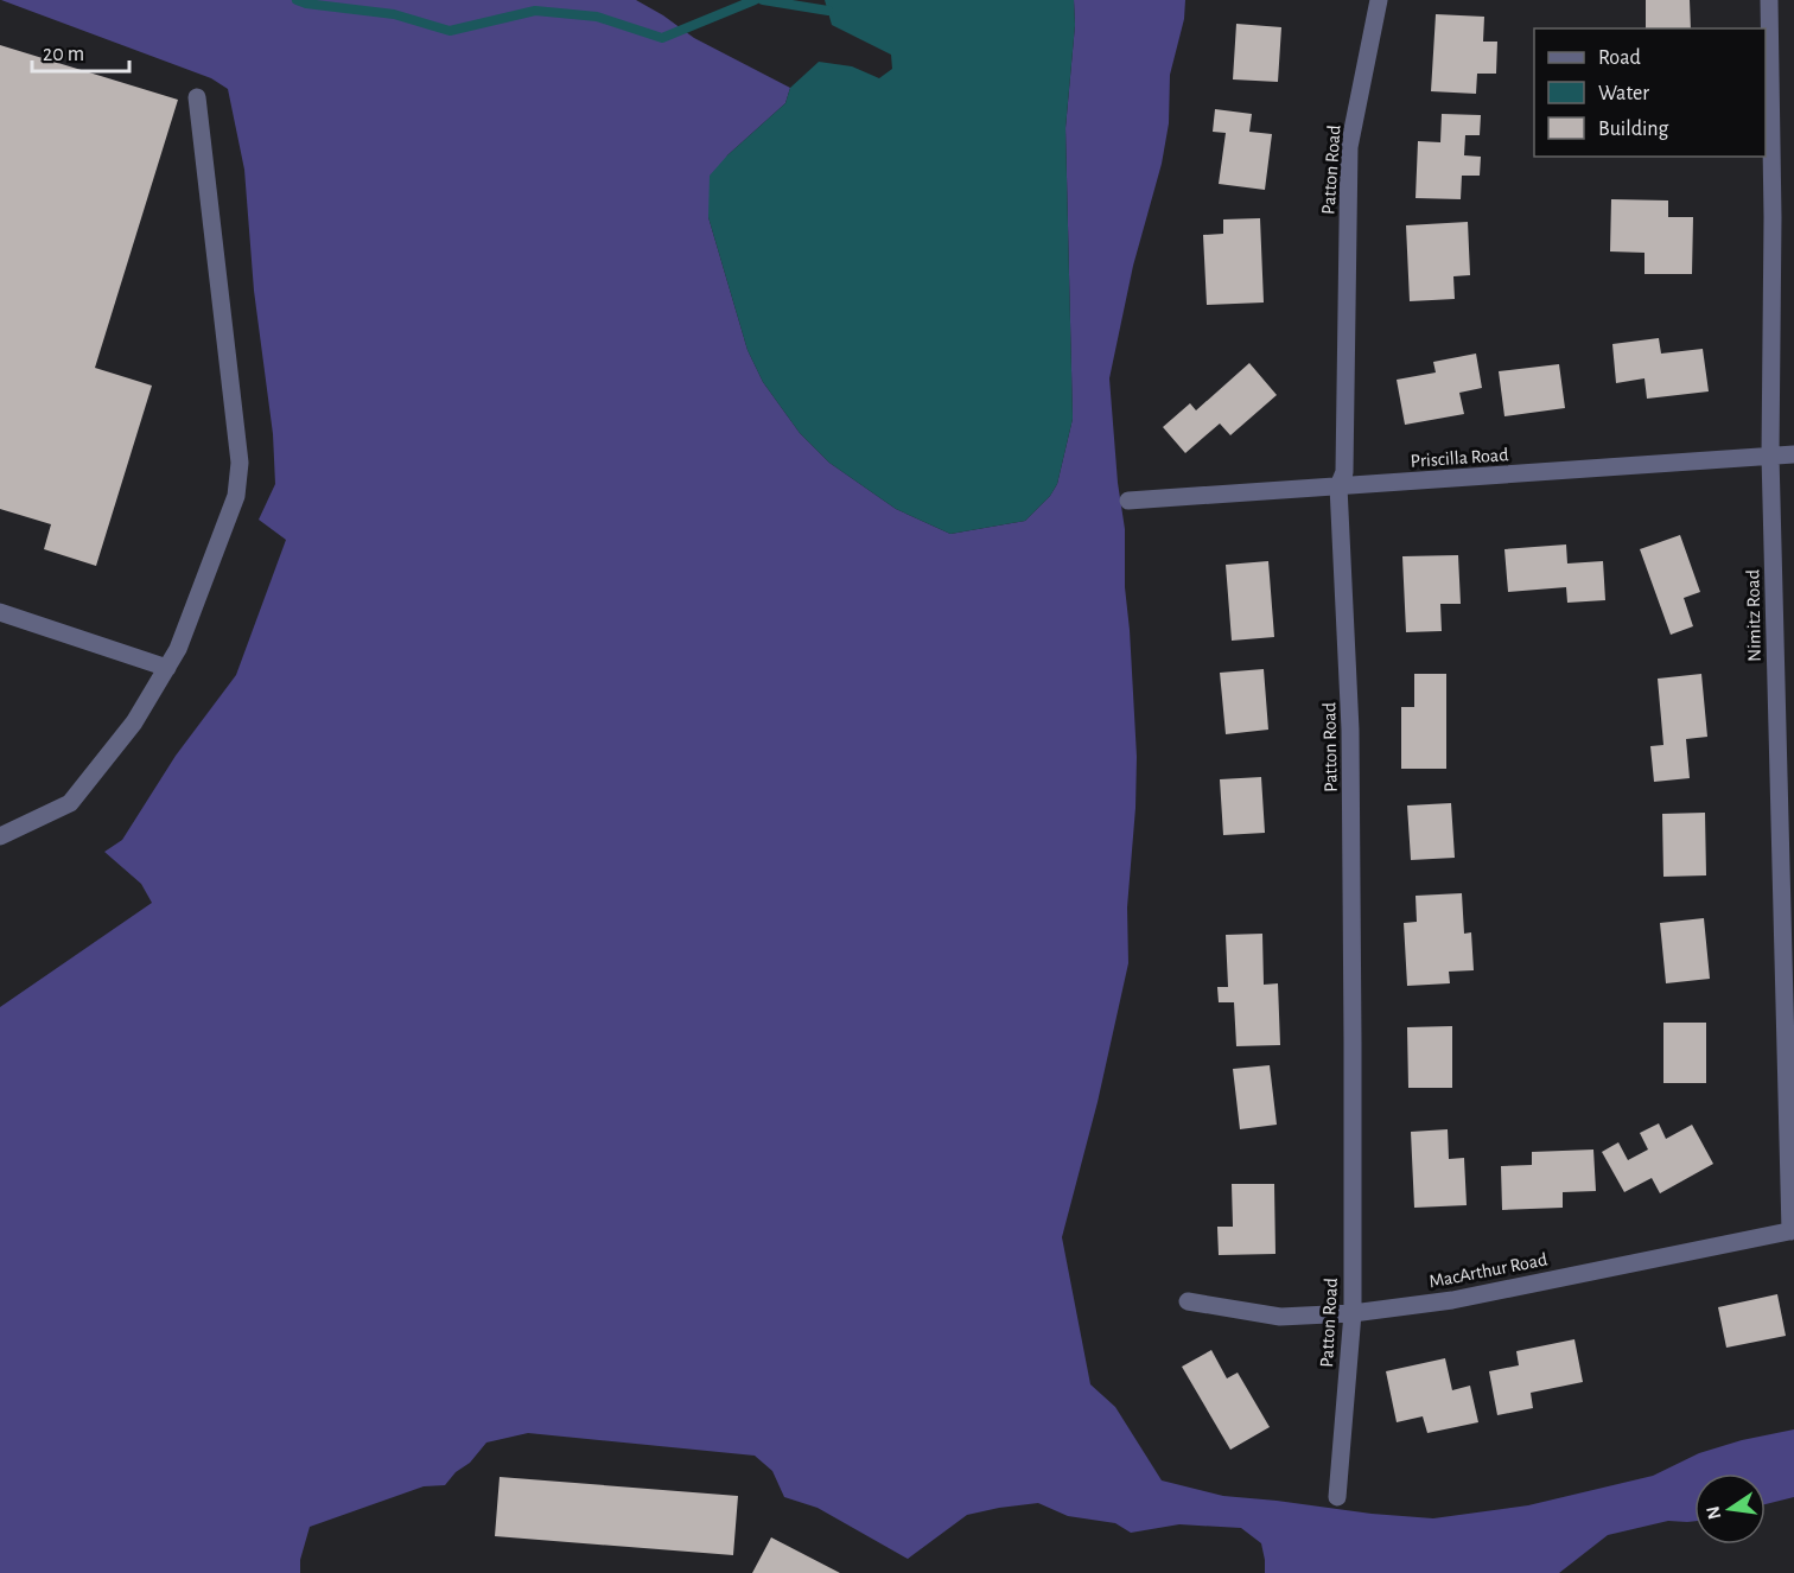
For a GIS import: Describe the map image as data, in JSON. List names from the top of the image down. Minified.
{"streets":{"street":["Patton Road","Priscilla Road","Nimitz Road","MacArthur Road"]},"crossings":[["Patton Road","Priscilla Road"],["Patton Road","MacArthur Road"],["Priscilla Road","Nimitz Road"],["Nimitz Road","MacArthur Road"]],"legend":["Road","Water","Building"],"scale_bar":"20 m","north":"left"}
